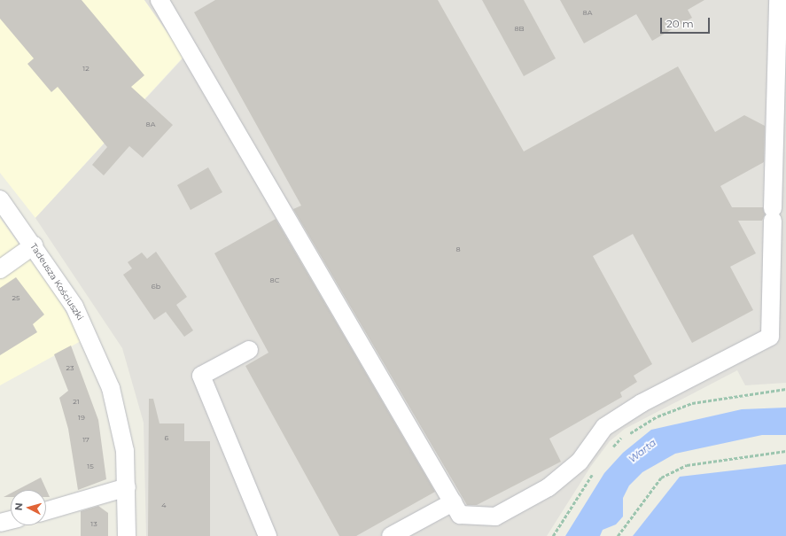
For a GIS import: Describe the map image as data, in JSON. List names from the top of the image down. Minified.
{"streets":{"street":["Tadeusza Kościuszki"]},"water":["Warta"],"house_numbers":["8A","8B","12","8A","8","8C","6b","25","23","21","19","6","17","15","4","13"],"scale_bar":"20 m","north":"left"}
